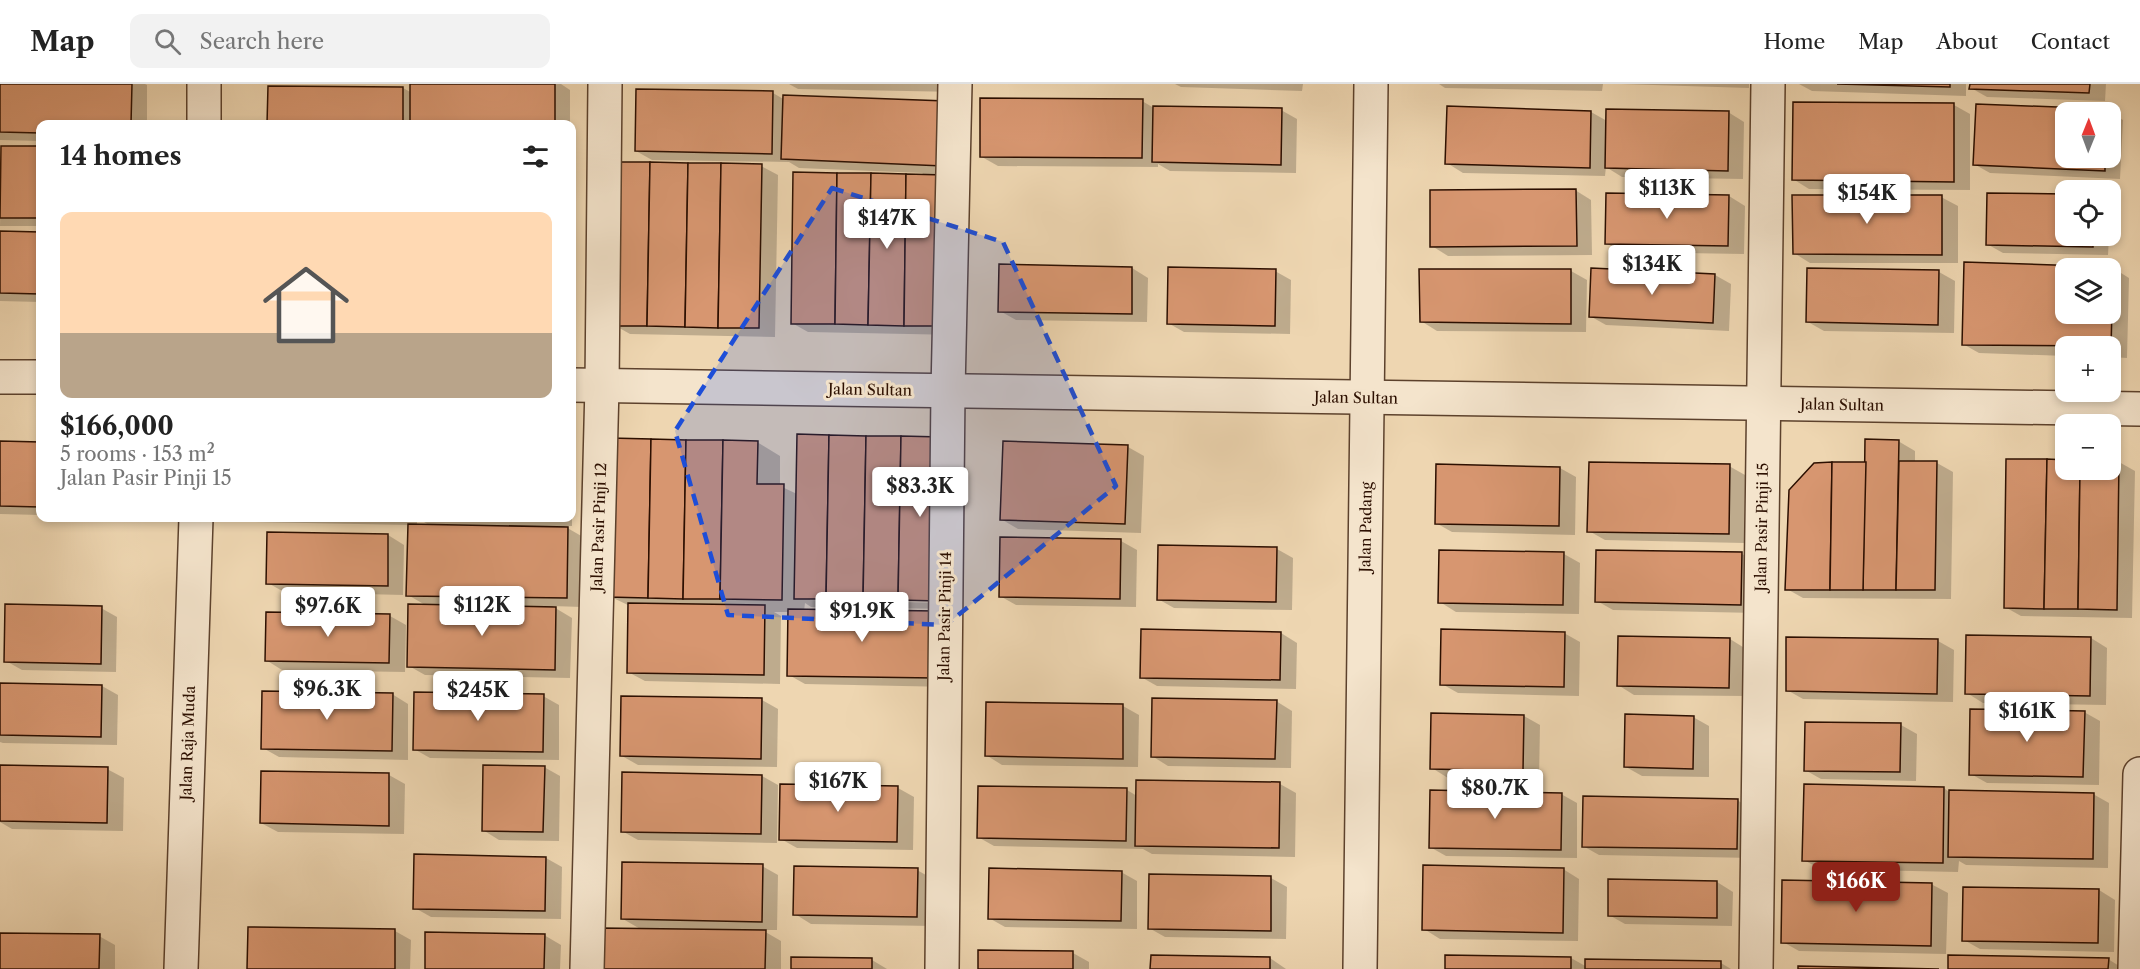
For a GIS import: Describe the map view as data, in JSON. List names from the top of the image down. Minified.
{"streets":{"street":["Jalan Sultan","Jalan Pasir Pinji 12","Jalan Padang","Jalan Pasir Pinji 15","Jalan Pasir Pinji 14","Jalan Raja Muda"]},"crossings":[["Jalan Sultan","Jalan Pasir Pinji 12"],["Jalan Sultan","Jalan Padang"],["Jalan Sultan","Jalan Pasir Pinji 15"],["Jalan Sultan","Jalan Pasir Pinji 14"]],"north":"top","page":{"header":"Map","search":"Search here","nav":["Home","Map","About","Contact"],"map_buttons":["+","−"],"heading":"14 homes","price":["$113K","$154K","$147K","$134K","$83.3K","$112K","$97.6K","$91.9K","$96.3K","$245K","$161K","$167K","$80.7K","$166K"],"list":[{"name":"$166,000","note":"5 rooms · 153 m² · Jalan Pasir Pinji 15"}]}}
